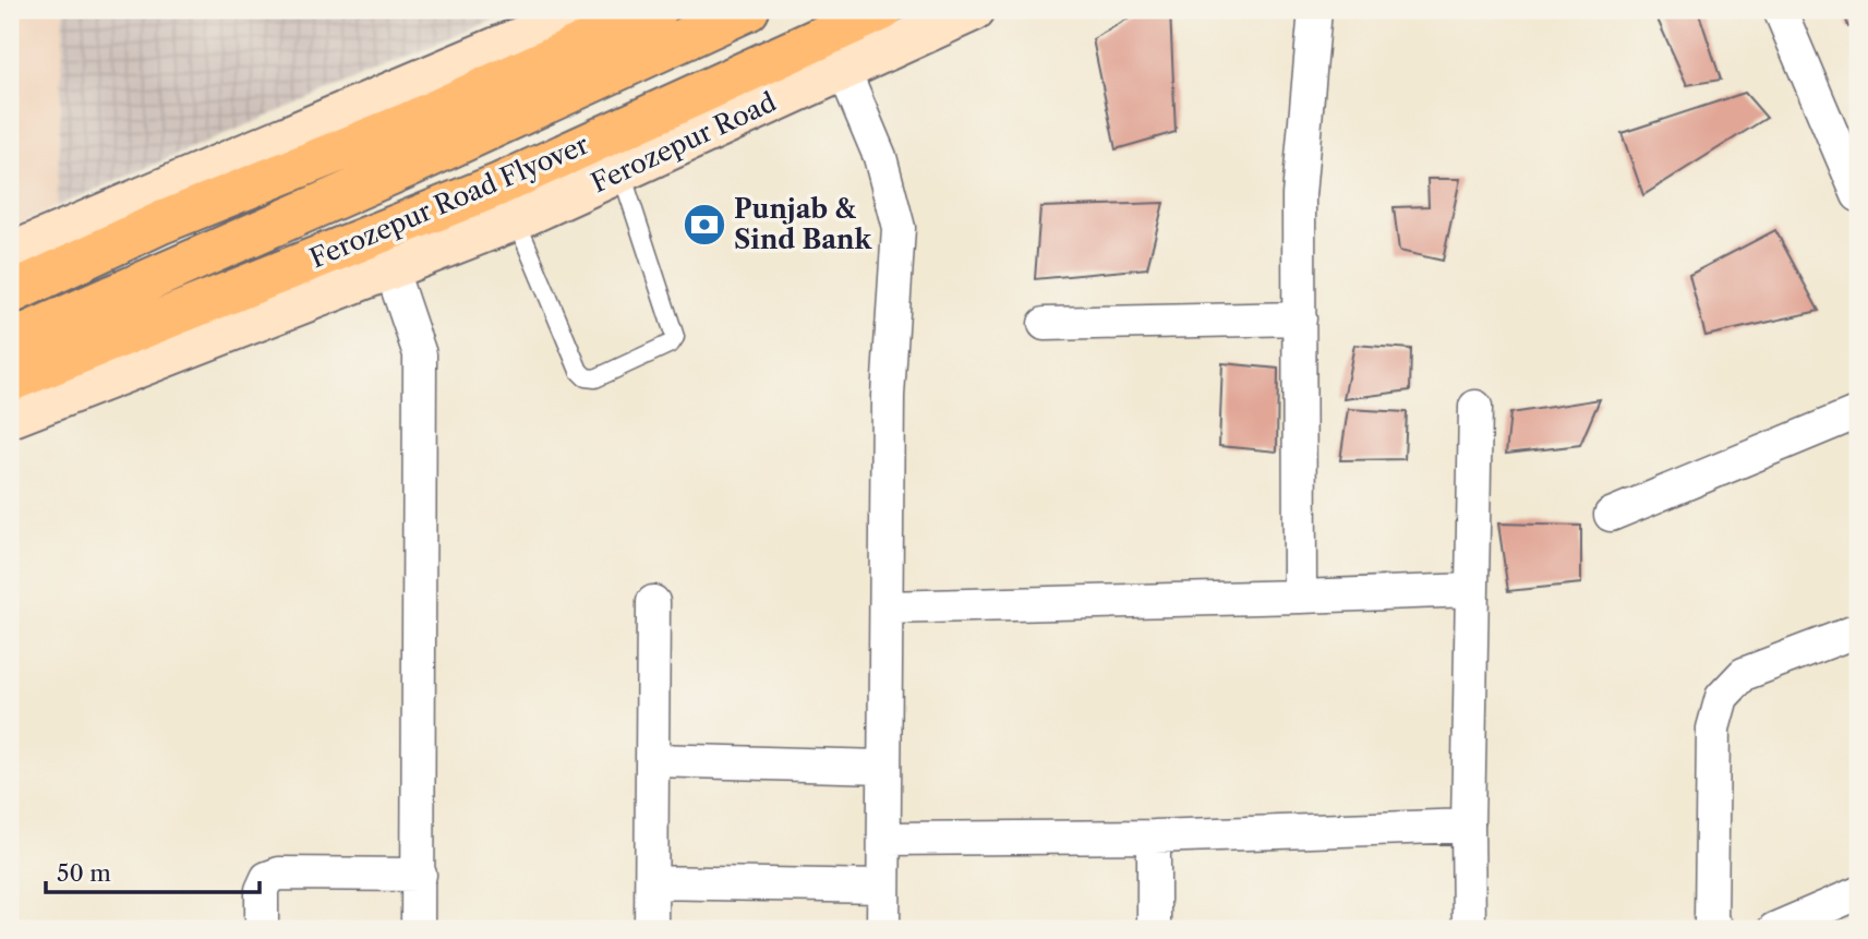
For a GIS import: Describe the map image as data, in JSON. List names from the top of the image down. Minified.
{"streets":{"highway":["Ferozepur Road Flyover"],"main road":["Ferozepur Road"]},"places":{"bank":["Punjab & Sind Bank"]},"scale_bar":"50 m"}
